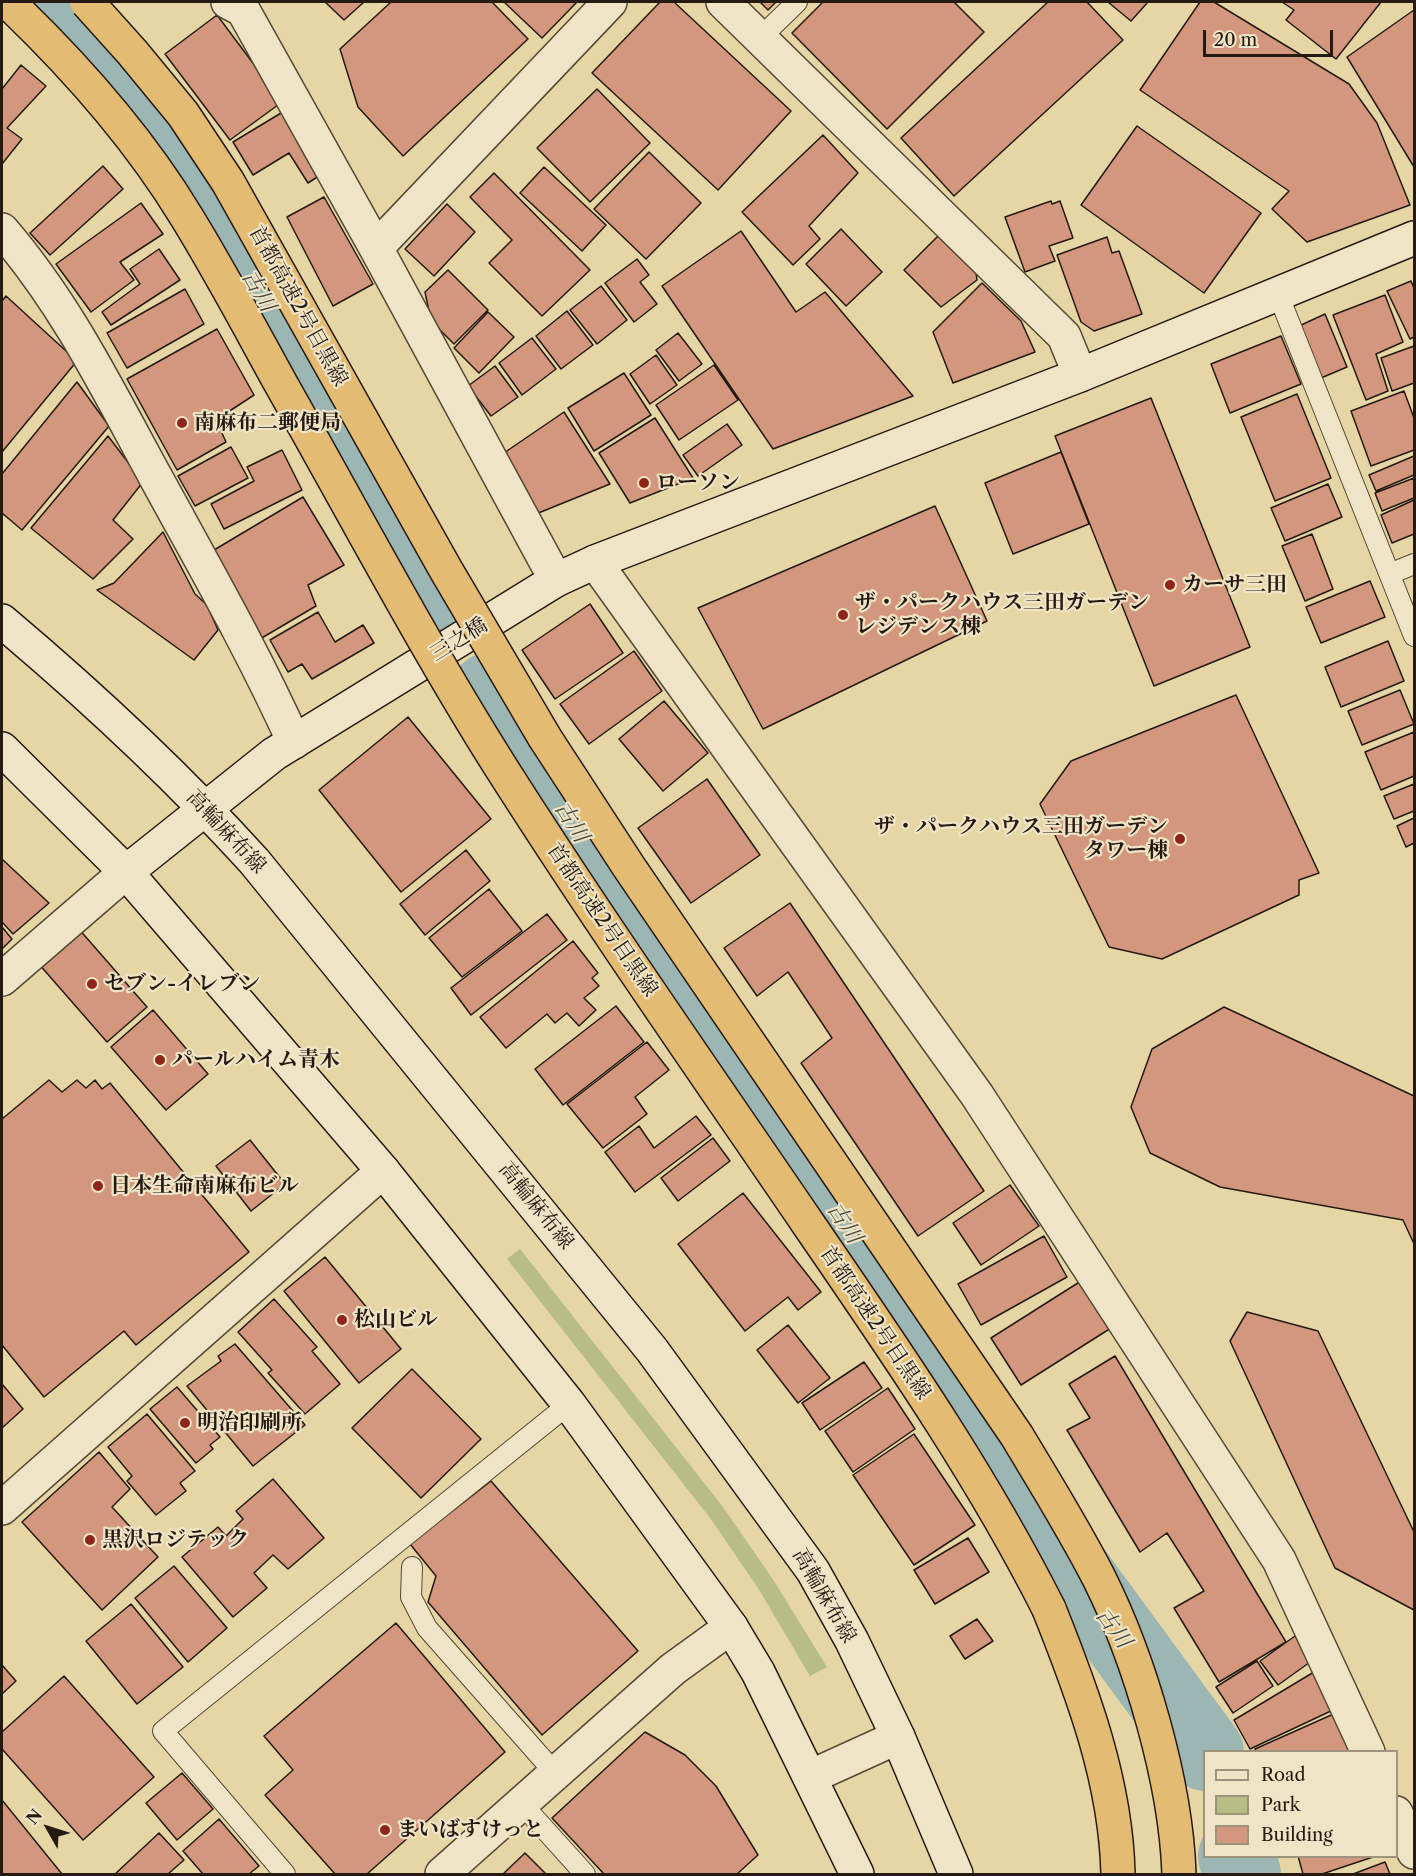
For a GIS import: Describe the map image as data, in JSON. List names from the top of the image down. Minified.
{"streets":{"highway":["首都高速2号目黒線"],"street":["三之橋","高輪麻布線"]},"crossings":[["三之橋","高輪麻布線"]],"water":["古川"],"places":["南麻布二郵便局","ローソン","カーサ三田","ザ・パークハウス三田ガーデン レジデンス棟","ザ・パークハウス三田ガーデン タワー棟","セブン-イレブン","パールハイム青木","日本生命南麻布ビル","松山ビル","明治印刷所","黒沢ロジテック","まいばすけっと"],"legend":["Road","Park","Building"],"scale_bar":"20 m","north":"top left"}
